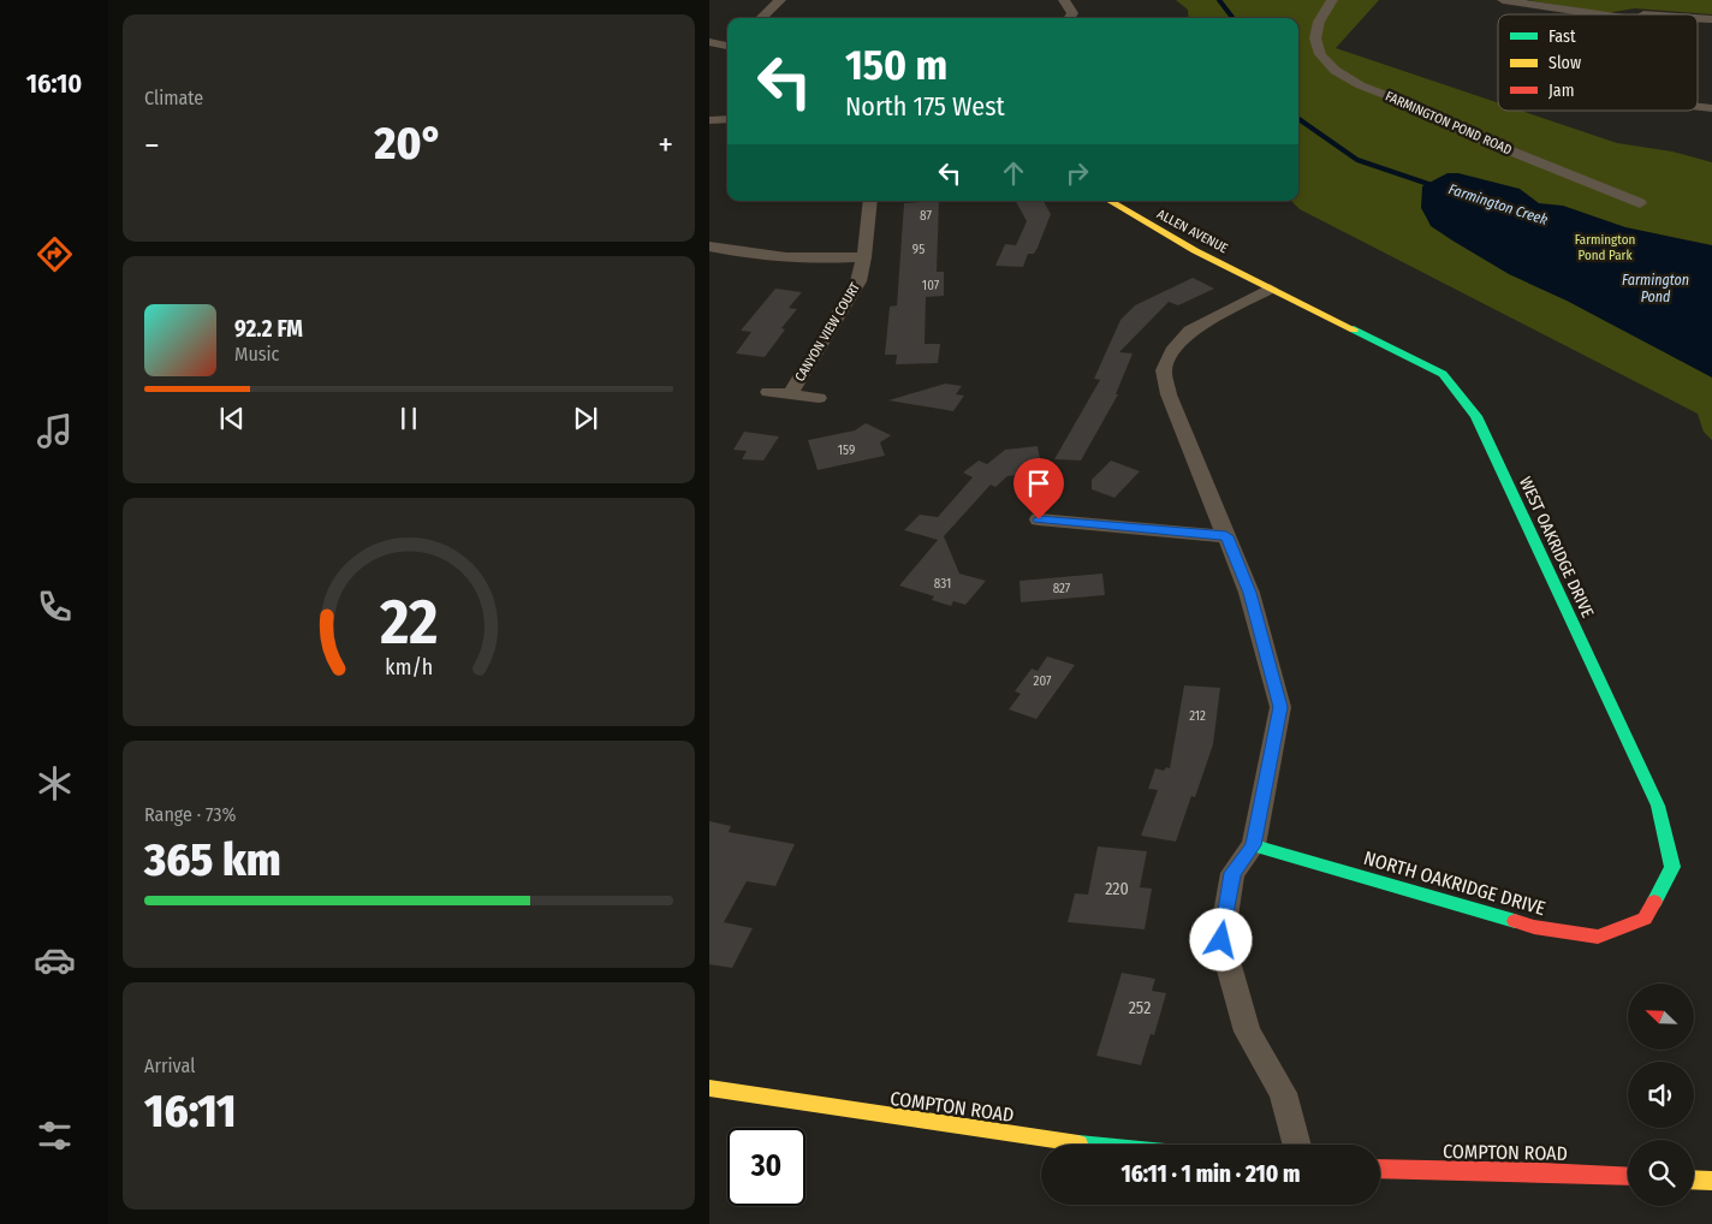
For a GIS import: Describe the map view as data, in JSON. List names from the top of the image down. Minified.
{"streets":{"street":["FARMINGTON POND ROAD","ALLEN AVENUE","CANYON VIEW COURT","WEST OAKRIDGE DRIVE","NORTH OAKRIDGE DRIVE","COMPTON ROAD"]},"crossings":[["ALLEN AVENUE","WEST OAKRIDGE DRIVE"],["WEST OAKRIDGE DRIVE","NORTH OAKRIDGE DRIVE"]],"water":["Farmington Creek","Farmington Pond"],"parks":["Farmington Pond Park"],"house_numbers":["87","95","107","159","831","827","207","212","220","252"],"legend":["Fast","Slow","Jam"],"north":"top left","page":{"tabs":"16:10","tile":["Climate",["Range · 73%","365 km"],["Arrival","16:11"]],"turn":["150 m","North 175 West"],"heat":["−","20°","+"],"song":["92.2 FM","Music"],"limit":"30","trip":"16:11 · 1 min · 210 m","gauge":["22","km/h"]}}
